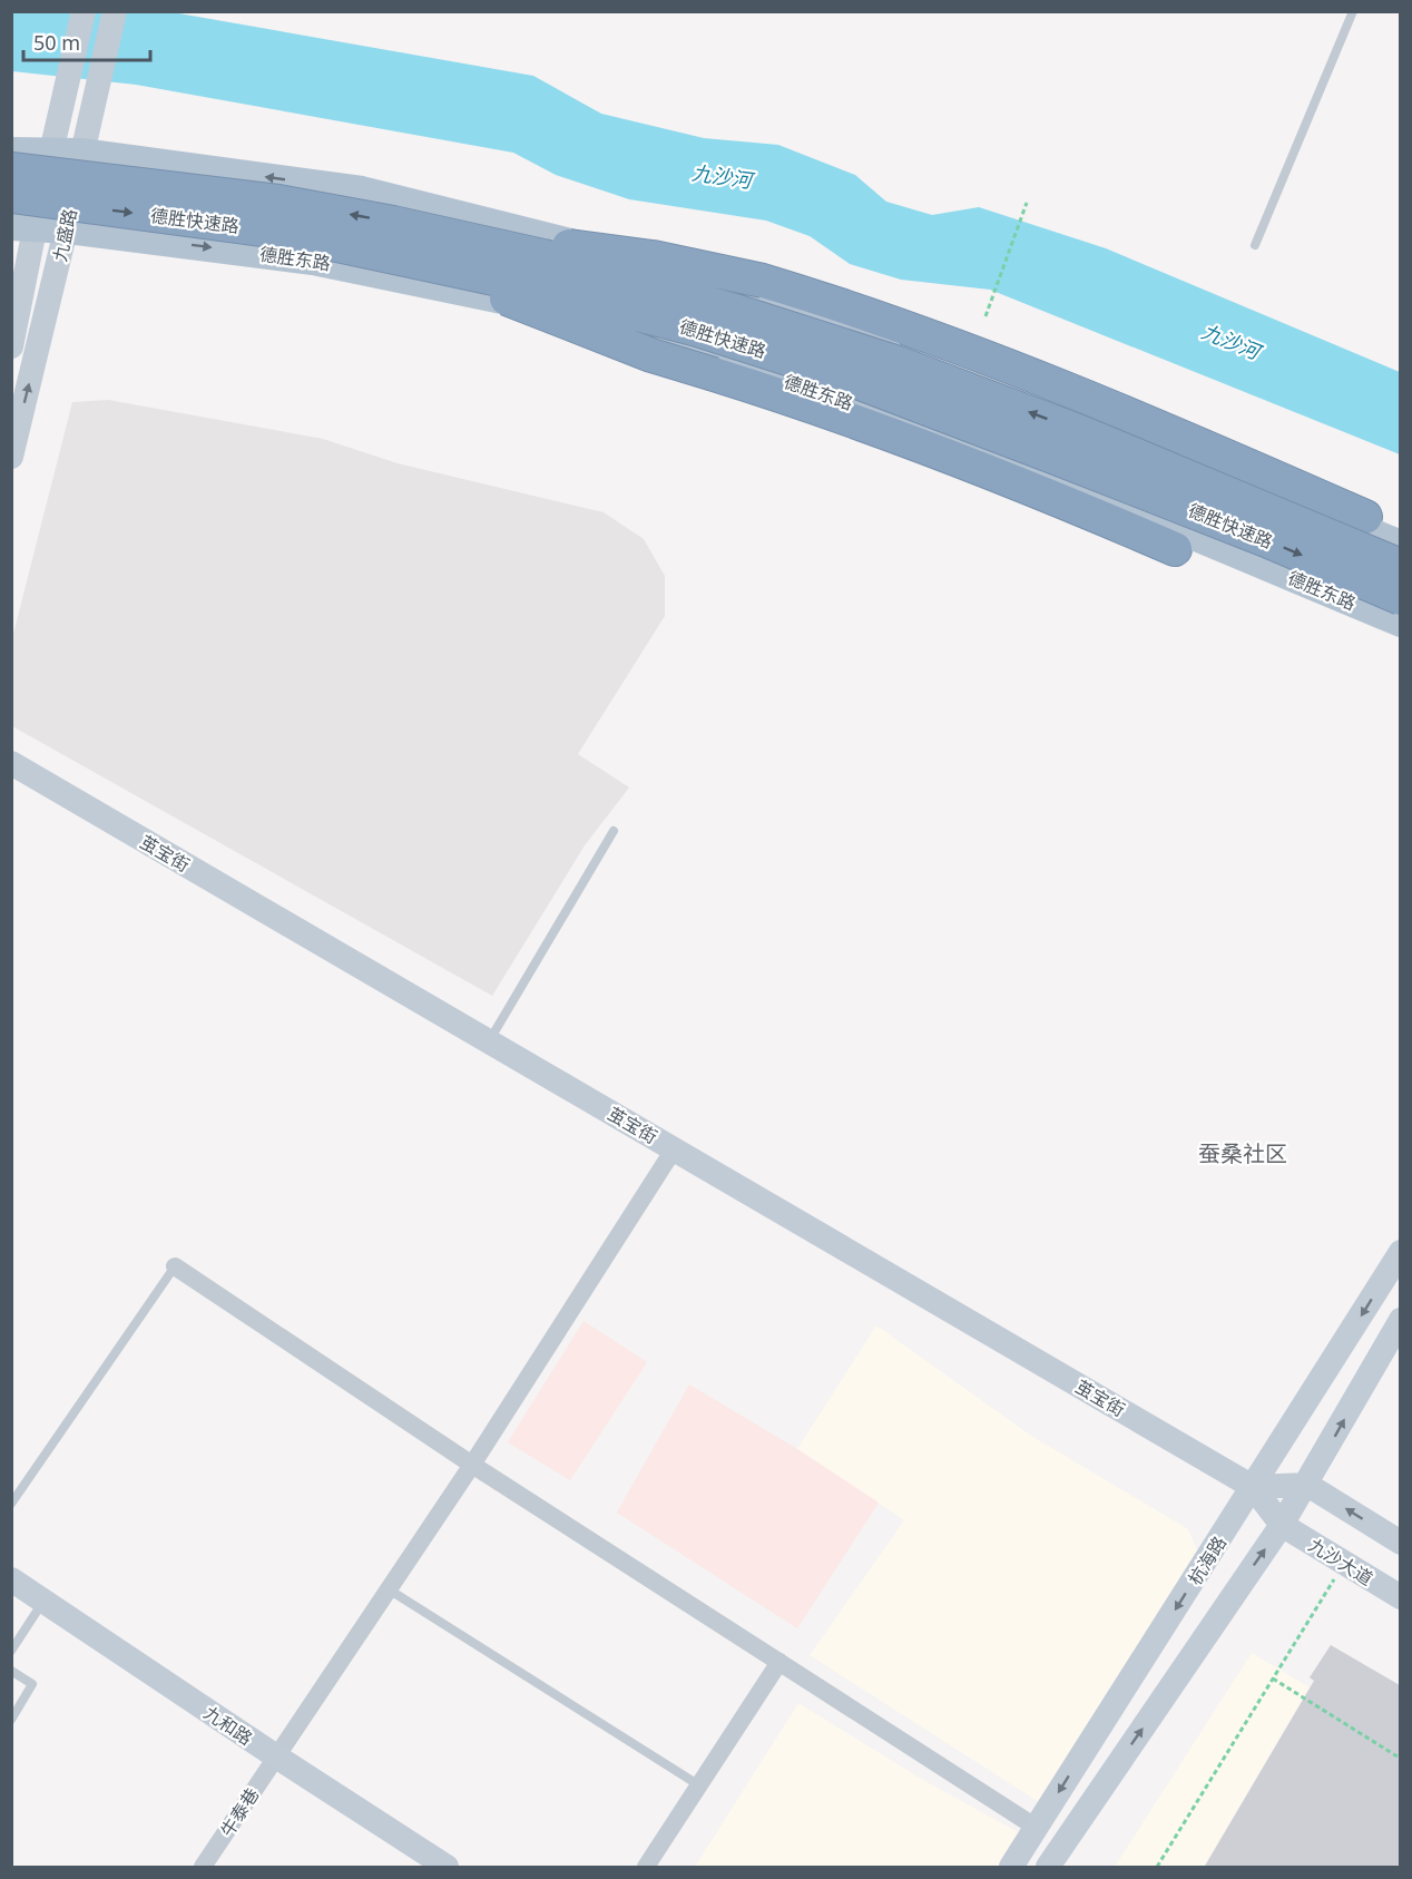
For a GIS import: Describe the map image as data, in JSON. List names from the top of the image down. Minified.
{"streets":{"highway":["德胜快速路"],"main road":["德胜东路"],"street":["九盛路","茧宝街","杭海路","九沙大道","九和路","牛泰巷"]},"crossings":[["九盛路","德胜东路"],["茧宝街","杭海路"],["茧宝街","牛泰巷"],["九和路","牛泰巷"]],"districts":["蚕桑社区"],"water":["九沙河"],"scale_bar":"50 m"}
